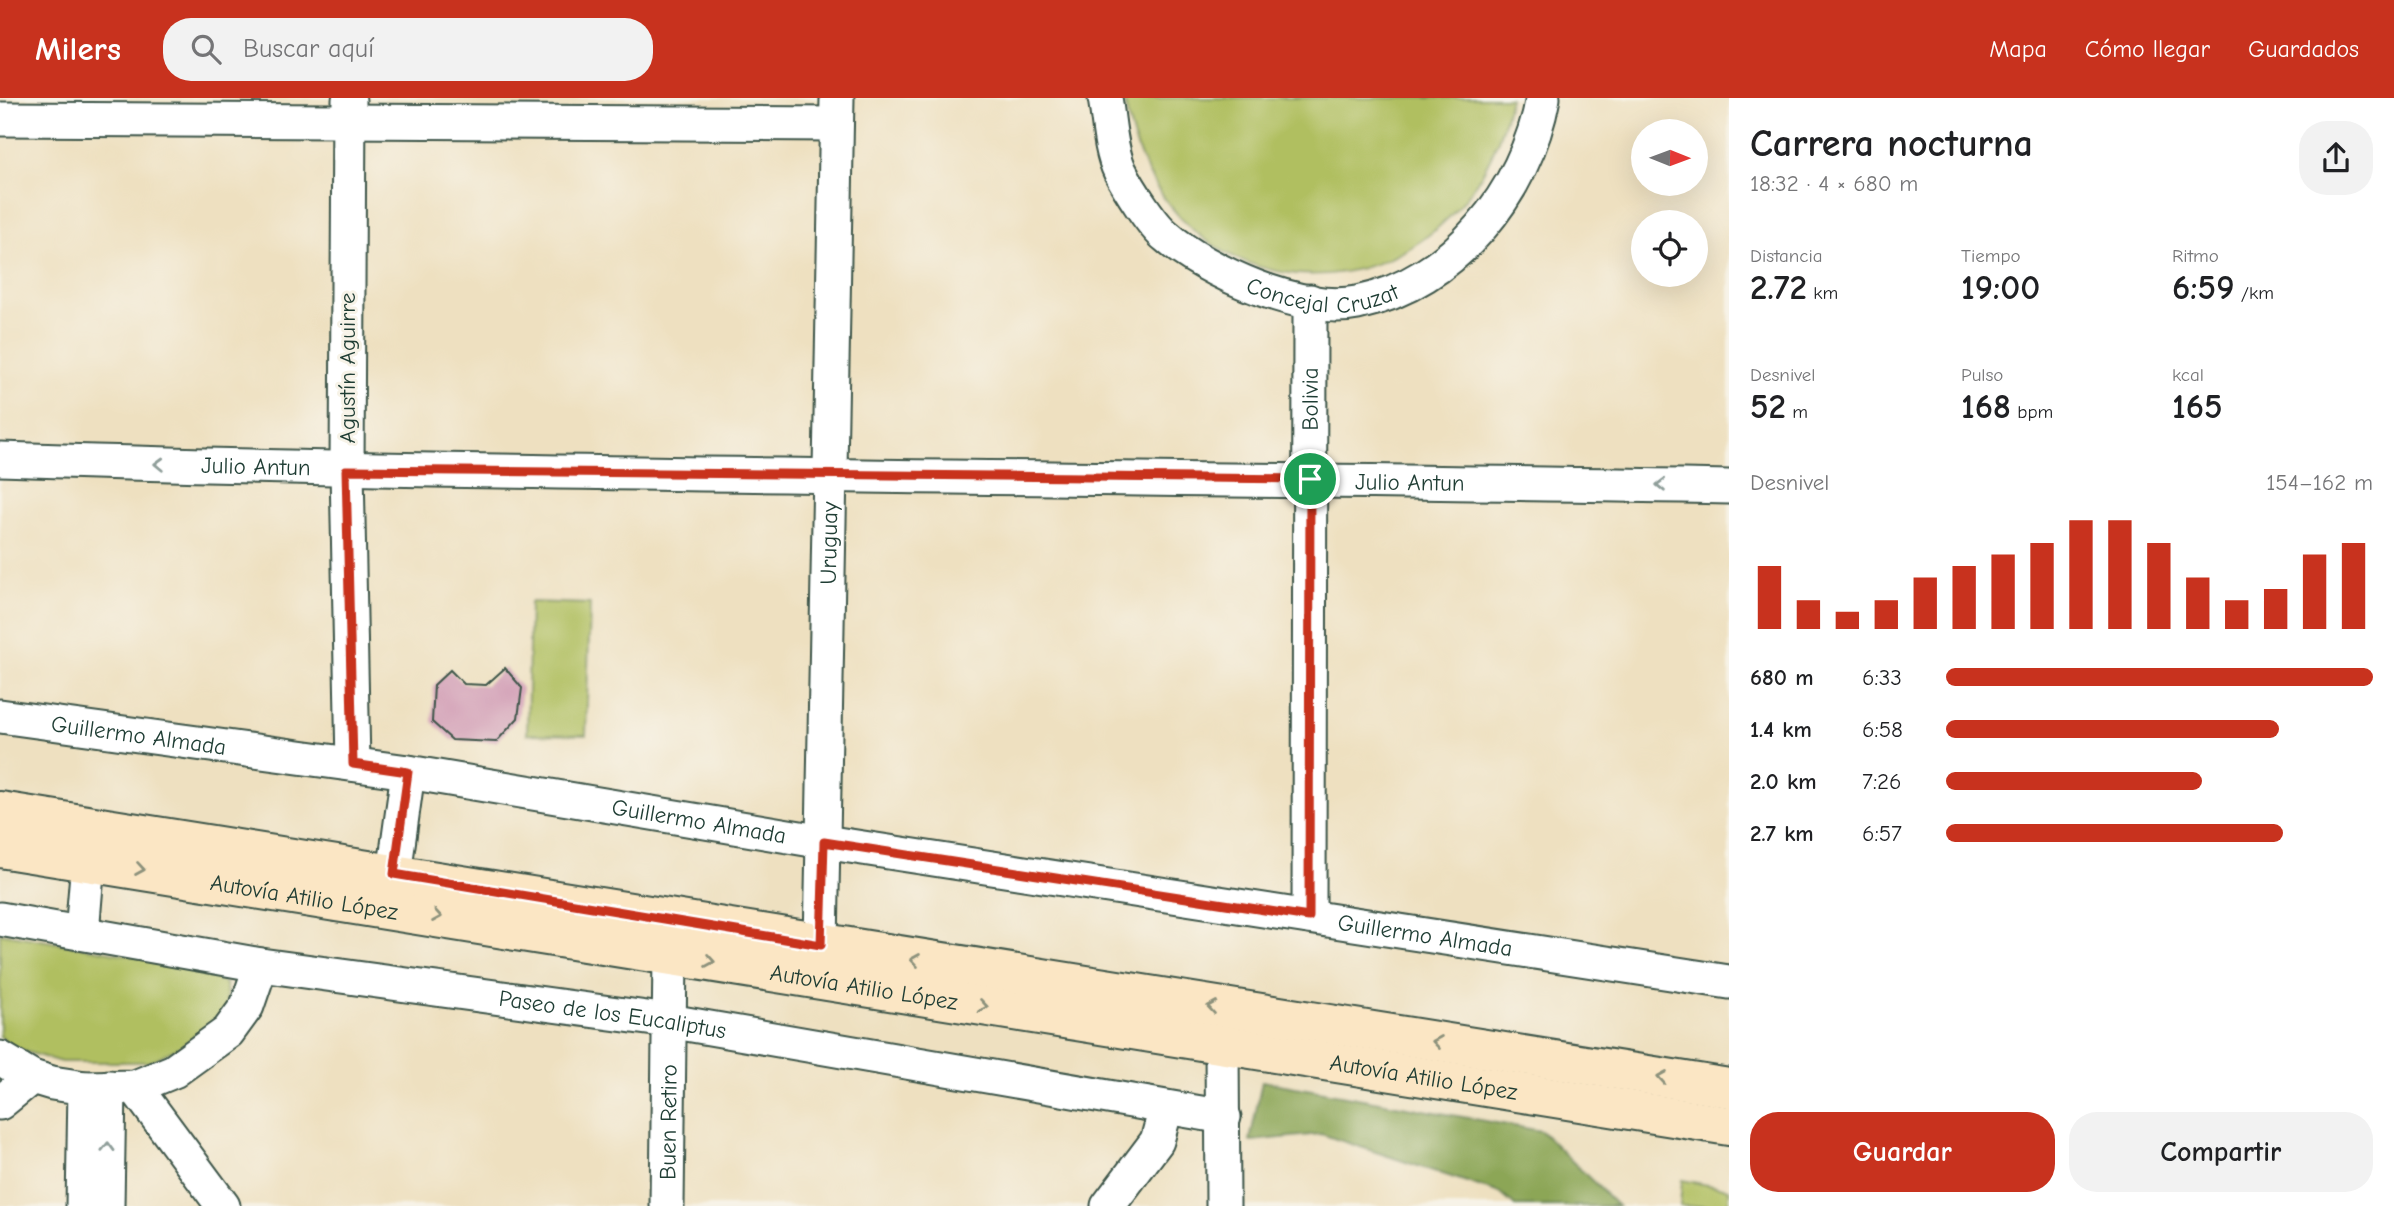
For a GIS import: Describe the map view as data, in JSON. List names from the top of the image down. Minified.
{"streets":{"main road":["Autovía Atilio López"],"street":["Concejal Cruzat","Agustín Aguirre","Bolivia","Julio Antun","Uruguay","Guillermo Almada","Paseo de los Eucaliptus","Buen Retiro"]},"crossings":[["Concejal Cruzat","Bolivia"],["Agustín Aguirre","Julio Antun"],["Agustín Aguirre","Guillermo Almada"],["Bolivia","Julio Antun"],["Bolivia","Guillermo Almada"],["Julio Antun","Uruguay"],["Uruguay","Guillermo Almada"],["Uruguay","Autovía Atilio López"],["Autovía Atilio López","Buen Retiro"],["Paseo de los Eucaliptus","Buen Retiro"]],"one_way":["Julio Antun"],"north":"right","page":{"header":"Milers","search":"Buscar aquí","nav":["Mapa","Cómo llegar","Guardados"],"heading":["Carrera nocturna","18:32 · 4 × 680 m"],"stats":[["Distancia","2.72 km"],["Tiempo","19:00"],["Ritmo","6:59 /km"],["Desnivel","52 m"],["Pulso","168 bpm"],["kcal","165"]],"chart":["Desnivel","154–162 m"],"list":[{"name":"680 m","note":"6:33"},{"name":"1.4 km","note":"6:58"},{"name":"2.0 km","note":"7:26"},{"name":"2.7 km","note":"6:57"}],"buttons":["Guardar","Compartir"]}}
